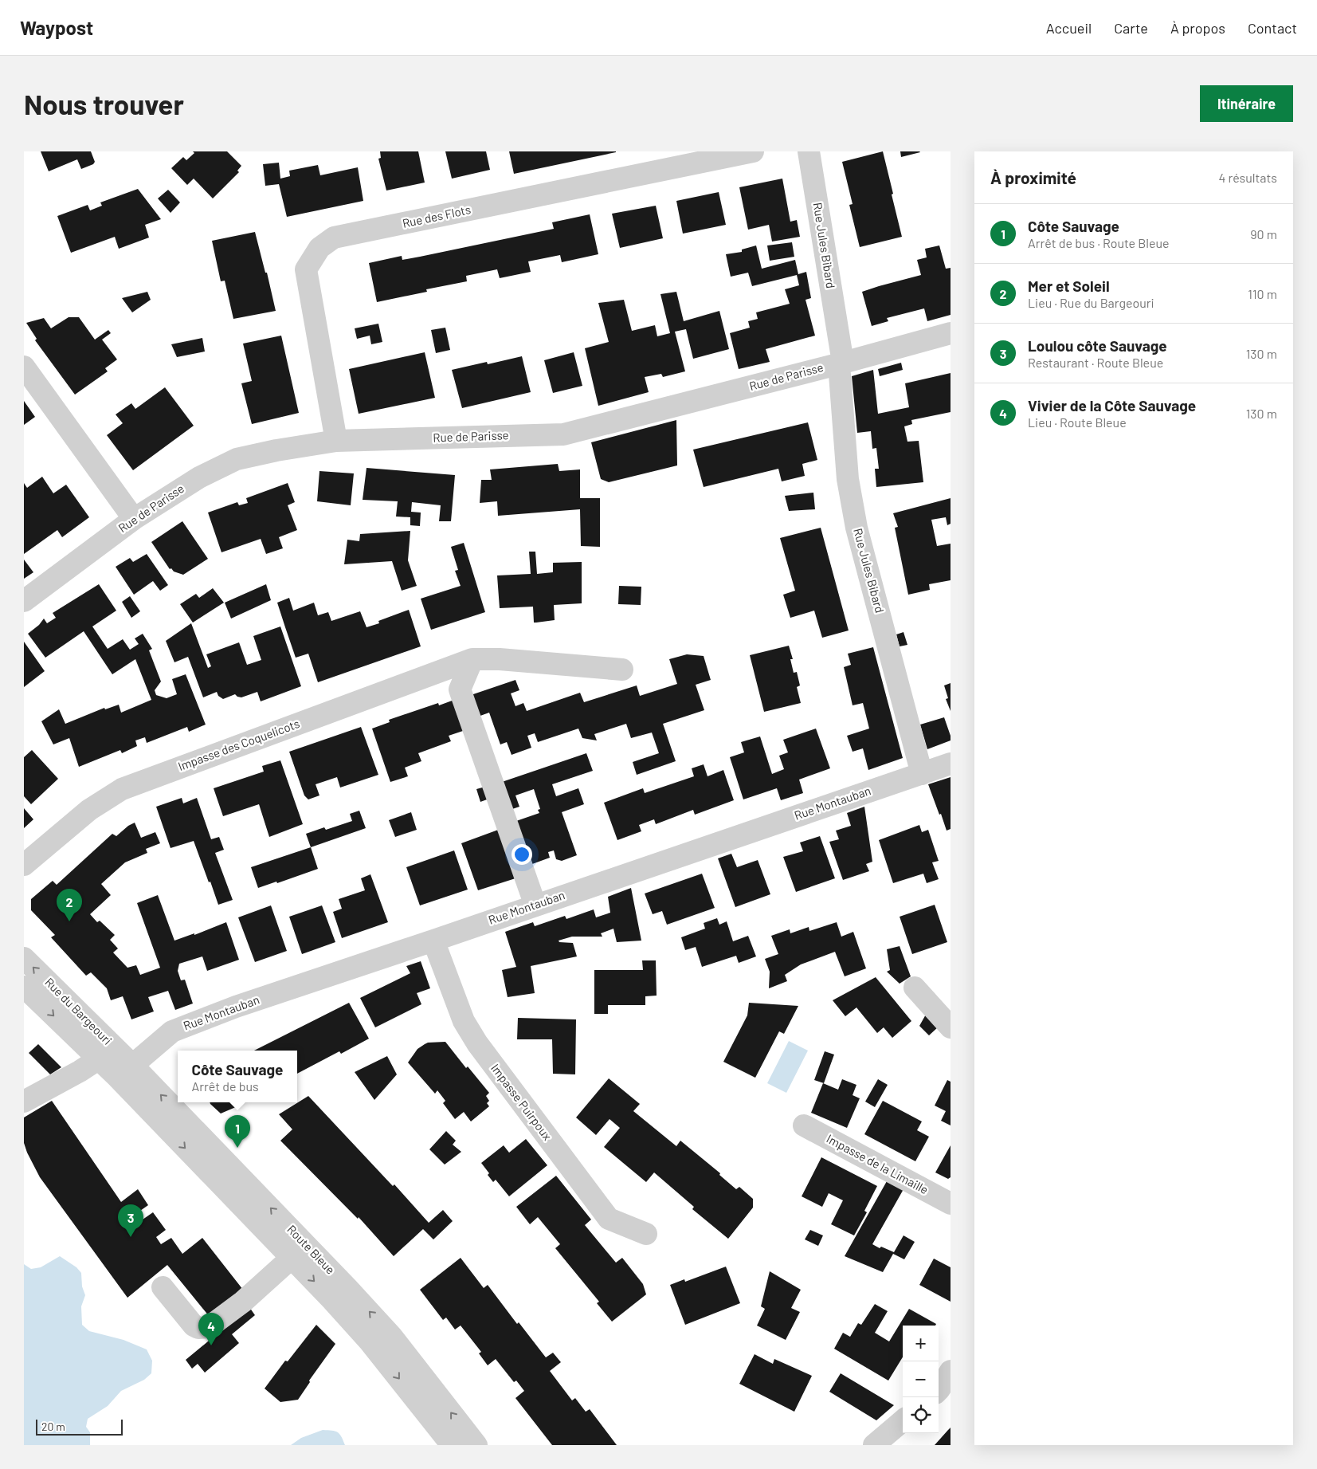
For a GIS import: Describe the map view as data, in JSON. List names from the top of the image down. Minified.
{"streets":{"street":["Rue des Flots","Rue Jules Bibard","Rue de Parisse","Impasse des Coquelicots","Rue Montauban","Rue du Bargeouri","Impasse Puirpoux","Impasse de la Limaille","Route Bleue"]},"crossings":[["Rue des Flots","Rue de Parisse"],["Rue Jules Bibard","Rue de Parisse"],["Rue Jules Bibard","Rue Montauban"],["Rue Montauban","Rue du Bargeouri"],["Rue Montauban","Impasse Puirpoux"],["Rue Montauban","Route Bleue"],["Rue du Bargeouri","Route Bleue"]],"scale_bar":"20 m","page":{"header":"Waypost","nav":["Accueil","Carte","À propos","Contact"],"buttons":"Itinéraire","title":"Nous trouver","heading":["À proximité","4 résultats"],"list":[{"mark":"1","name":"Côte Sauvage","note":"Arrêt de bus · Route Bleue","value":"90 m"},{"mark":"2","name":"Mer et Soleil","note":"Lieu · Rue du Bargeouri","value":"110 m"},{"mark":"3","name":"Loulou côte Sauvage","note":"Restaurant · Route Bleue","value":"130 m"},{"mark":"4","name":"Vivier de la Côte Sauvage","note":"Lieu · Route Bleue","value":"130 m"}],"pins":["2","1","3","4"],"popup":["Côte Sauvage","Arrêt de bus"],"map_buttons":["+","−"],"scale":"20 m"}}
